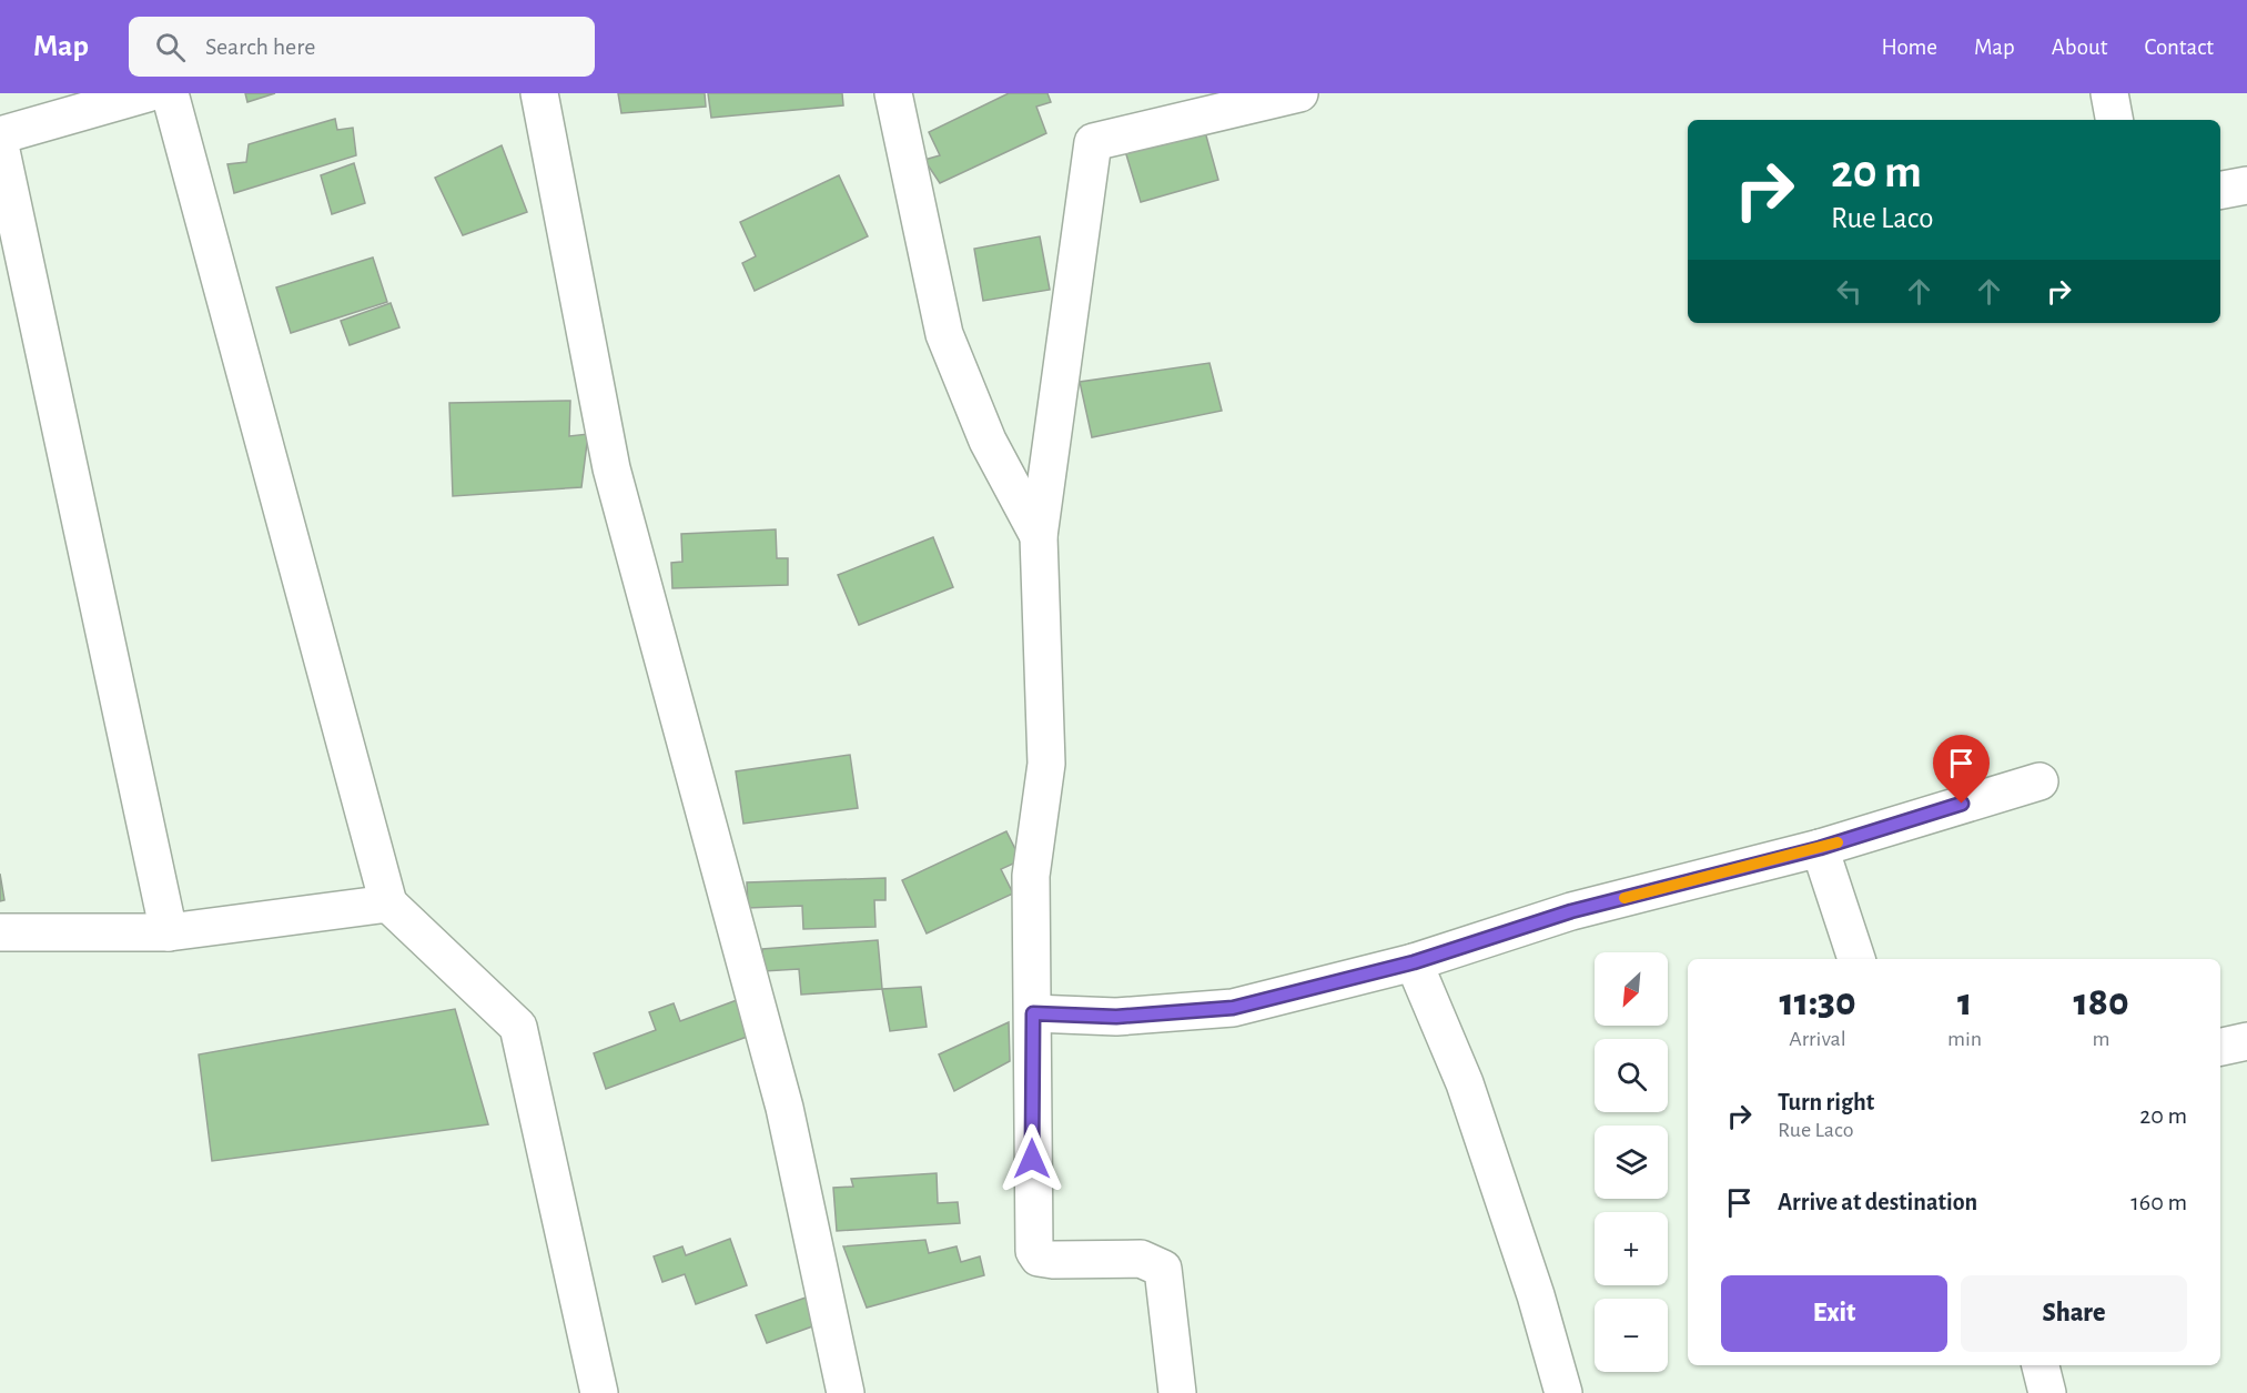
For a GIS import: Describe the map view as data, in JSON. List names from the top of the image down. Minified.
{"north":"bottom left","page":{"header":"Map","search":"Search here","nav":["Home","Map","About","Contact"],"turn":["20 m","Rue Laco"],"map_buttons":["+","−"],"eta":["11:30","Arrival","1","min","180","m"],"list":[{"name":"Turn right","note":"Rue Laco","value":"20 m"},{"name":"Arrive at destination","value":"160 m"}],"buttons":["Exit","Share"]}}
